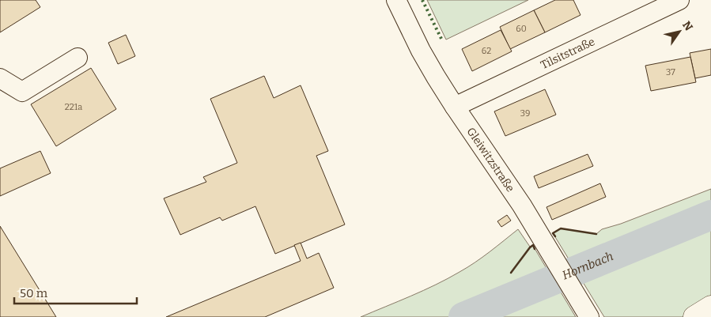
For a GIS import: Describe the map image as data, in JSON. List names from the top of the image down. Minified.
{"streets":{"street":["Tilsitstraße","Gleiwitzstraße"]},"crossings":[["Tilsitstraße","Gleiwitzstraße"]],"water":["Hornbach"],"house_numbers":["60","62","37","221a","39"],"scale_bar":"50 m","north":"top right"}
